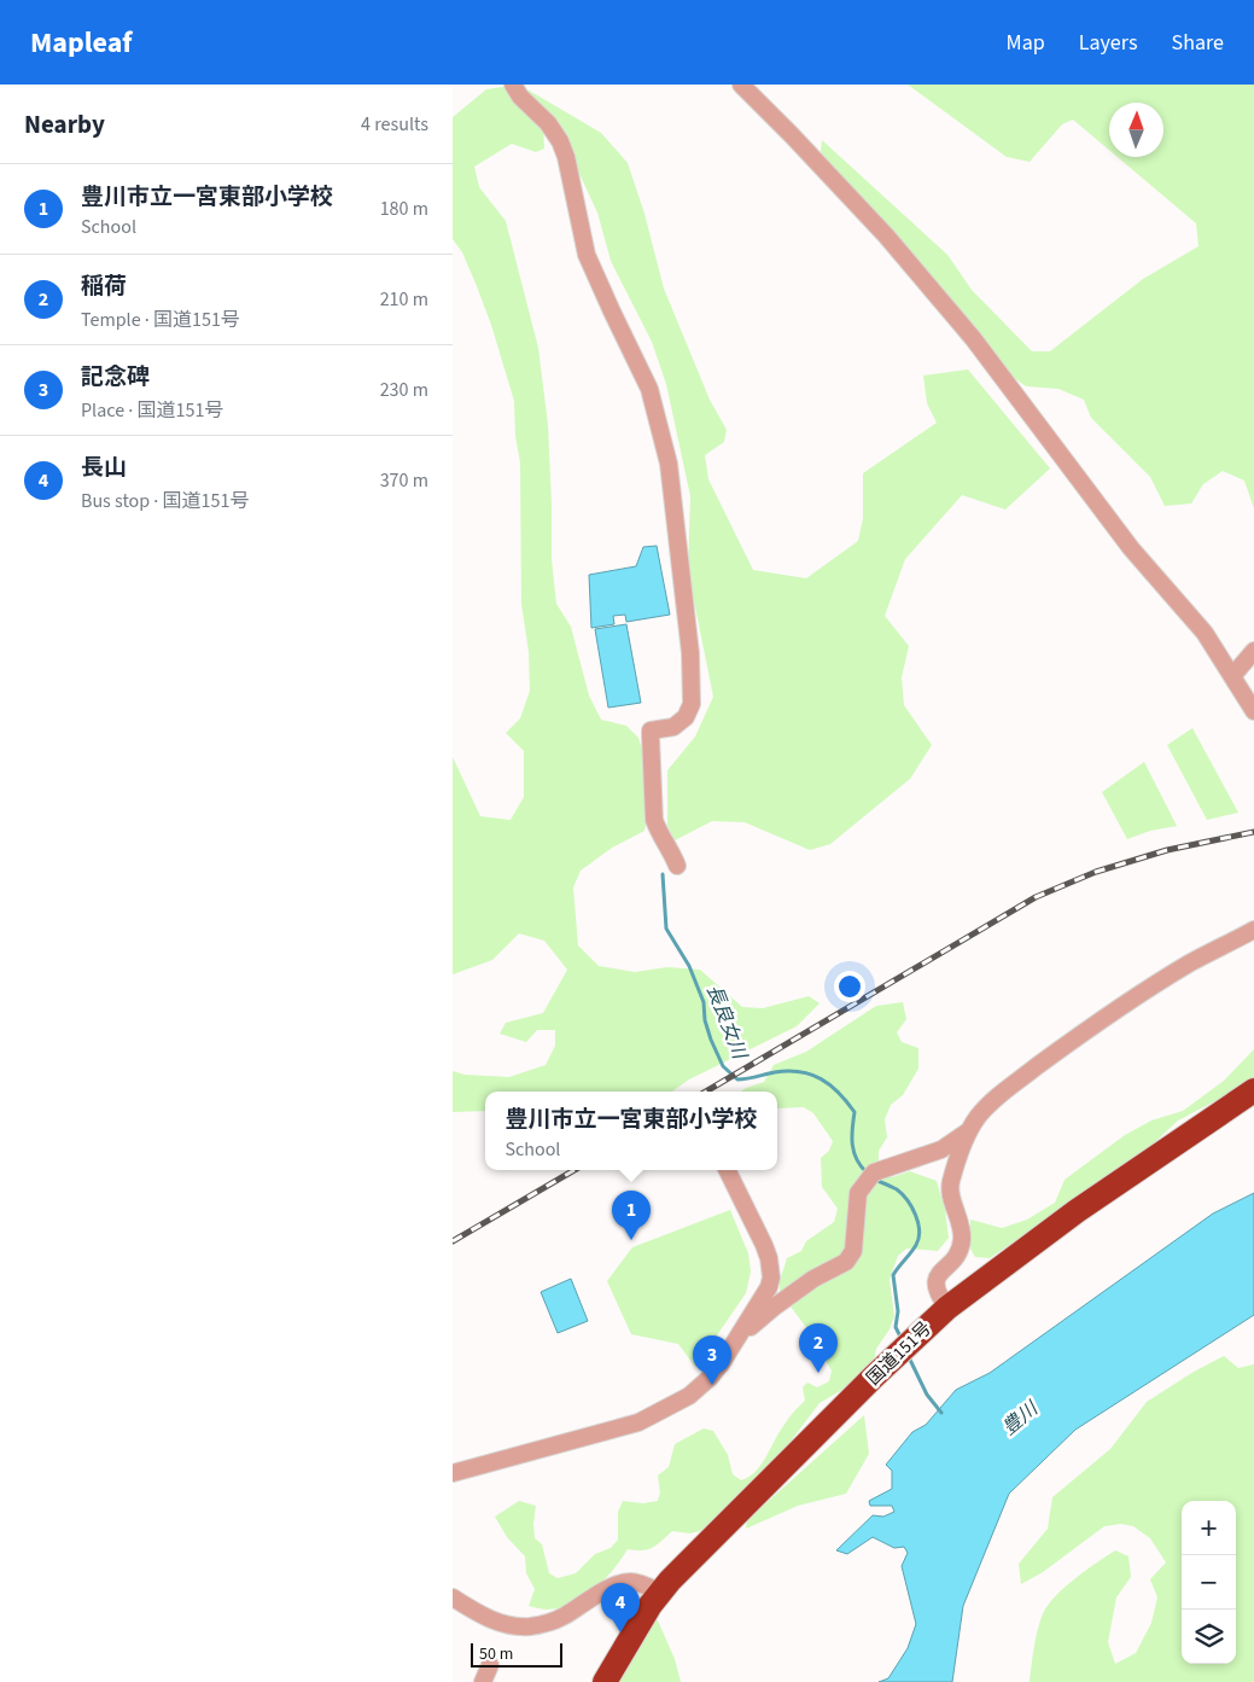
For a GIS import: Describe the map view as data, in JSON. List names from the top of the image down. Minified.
{"streets":{"highway":["国道151号"]},"water":["長良女川","豊川"],"scale_bar":"50 m","north":"top","page":{"header":"Mapleaf","nav":["Map","Layers","Share"],"heading":["Nearby","4 results"],"list":[{"mark":"1","name":"豊川市立一宮東部小学校","note":"School","value":"180 m"},{"mark":"2","name":"稲荷","note":"Temple · 国道151号","value":"210 m"},{"mark":"3","name":"記念碑","note":"Place · 国道151号","value":"230 m"},{"mark":"4","name":"長山","note":"Bus stop · 国道151号","value":"370 m"}],"popup":["豊川市立一宮東部小学校","School"],"pins":["1","2","3","4"],"map_buttons":["+","−"],"scale":"50 m"}}
